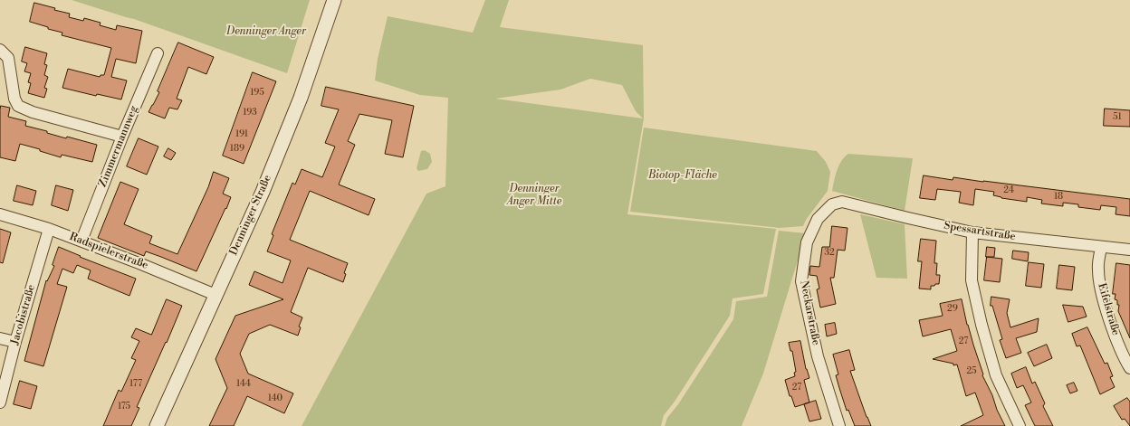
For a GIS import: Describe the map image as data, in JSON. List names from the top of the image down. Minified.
{"streets":{"street":["Zimmermannweg","Denninger Straße","Spessartstraße","Radspielerstraße","Eifelstraße","Neckarstraße","Jacobistraße"]},"crossings":[["Zimmermannweg","Radspielerstraße"],["Denninger Straße","Radspielerstraße"],["Spessartstraße","Eifelstraße"],["Spessartstraße","Neckarstraße"],["Radspielerstraße","Jacobistraße"]],"parks":["Denninger Anger","Biotop-Fläche","Denninger Anger Mitte"],"house_numbers":["195","193","51","191","189","24","18","32","29","27","25","177","144","27","140","175"]}
